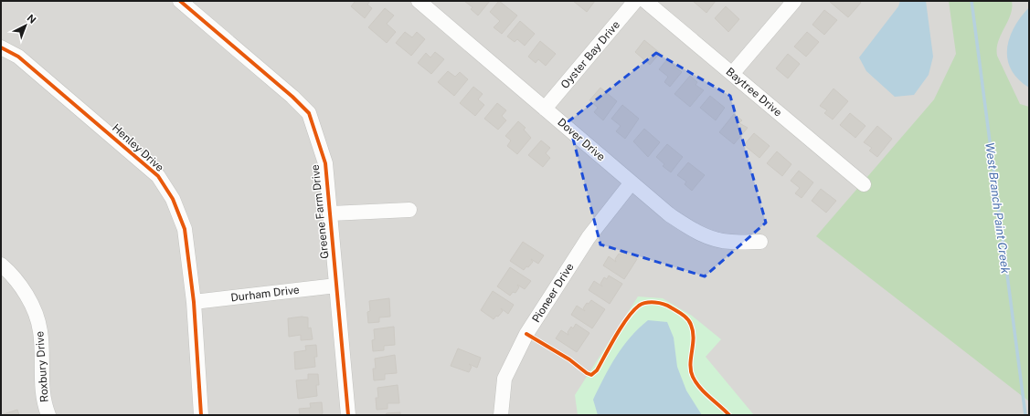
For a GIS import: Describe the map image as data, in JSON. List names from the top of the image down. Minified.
{"streets":{"street":["Oyster Bay Drive","Baytree Drive","Dover Drive","Henley Drive","Greene Farm Drive","Pioneer Drive","Durham Drive","Roxbury Drive"]},"crossings":[["Oyster Bay Drive","Dover Drive"],["Dover Drive","Pioneer Drive"],["Henley Drive","Durham Drive"],["Greene Farm Drive","Durham Drive"]],"water":["West Branch Paint Creek"],"north":"top right"}
